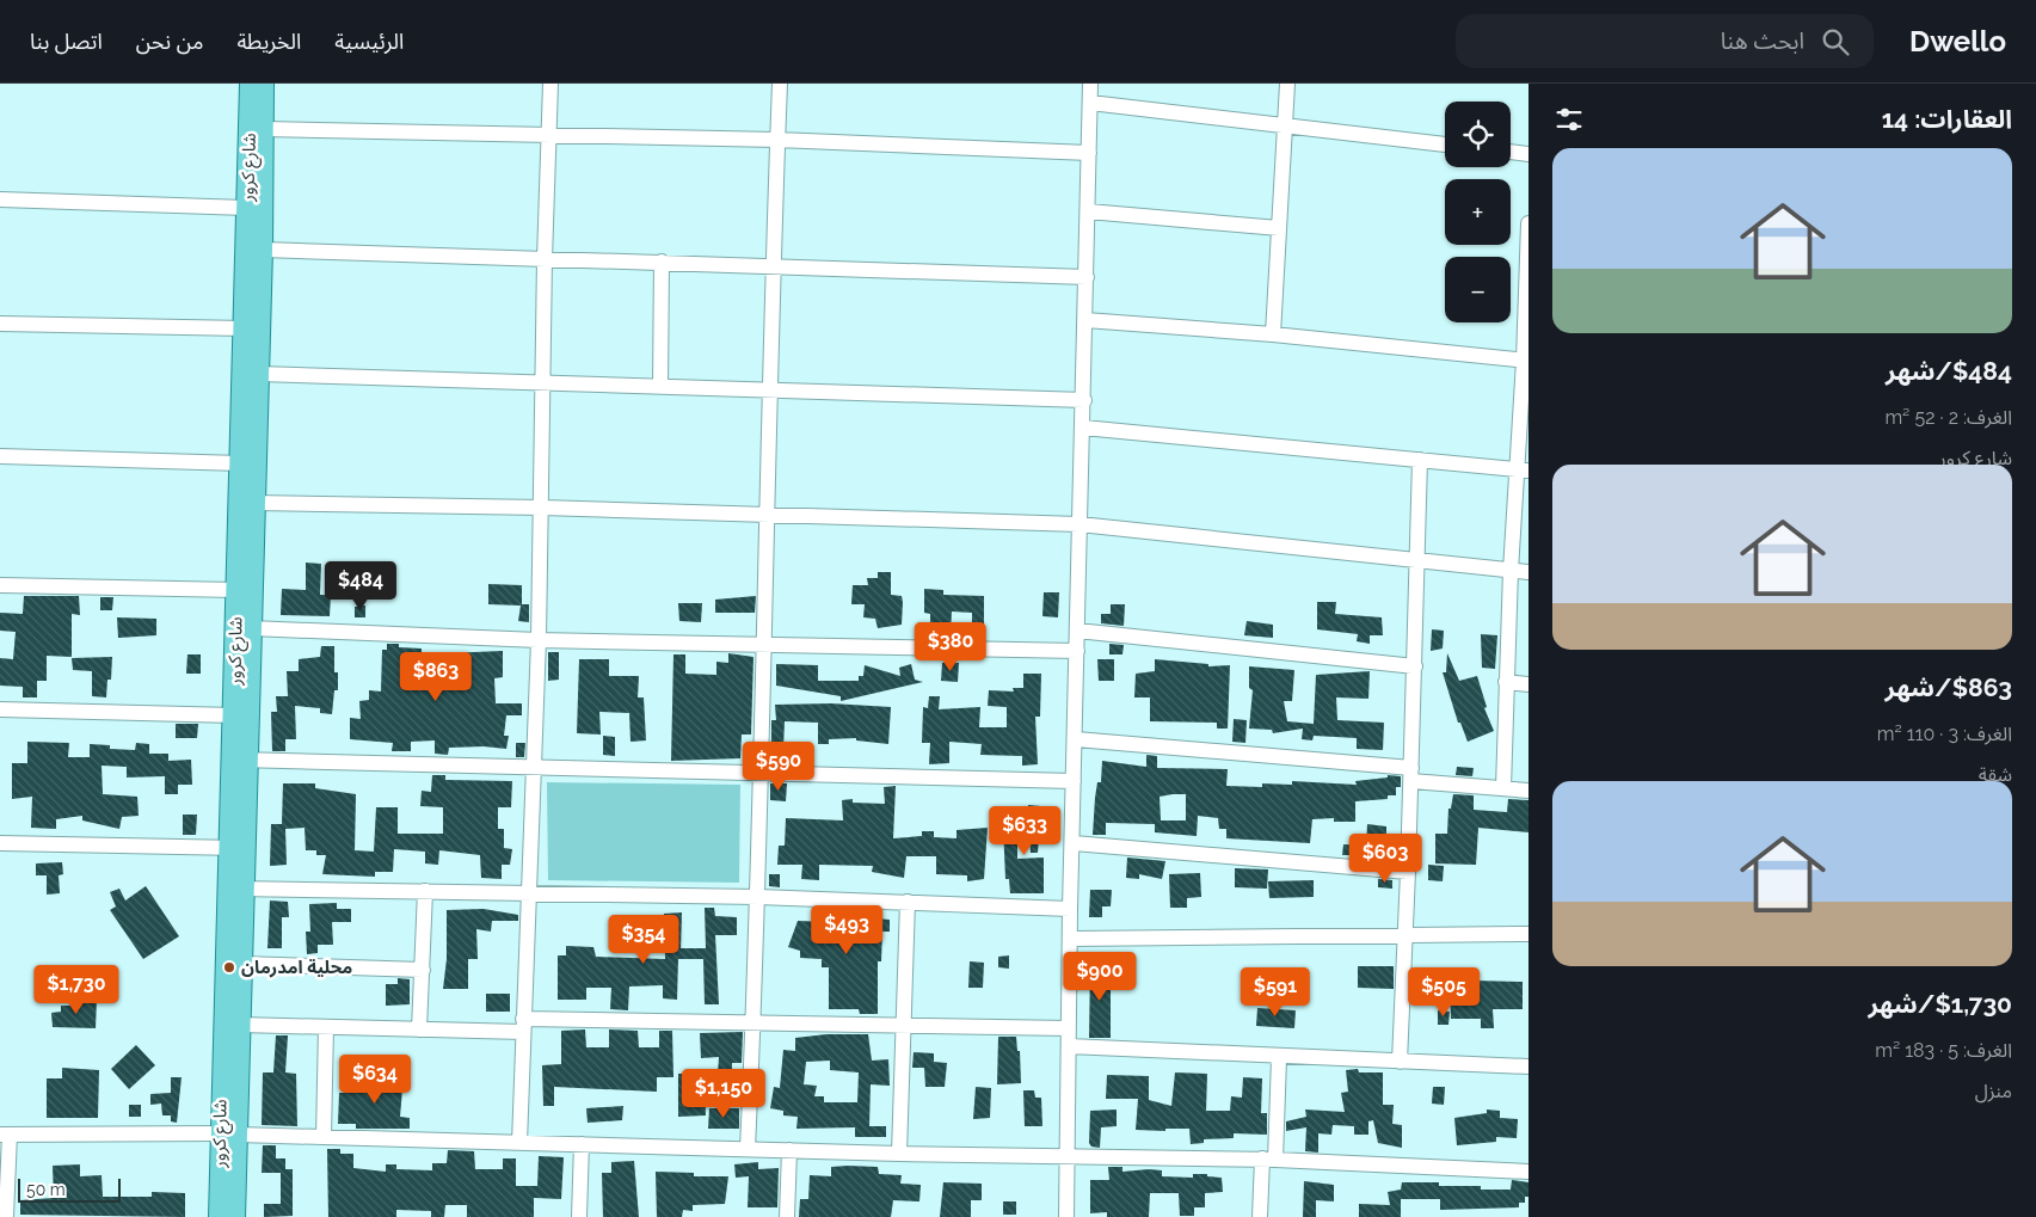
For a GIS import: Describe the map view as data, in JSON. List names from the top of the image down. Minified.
{"streets":{"main road":["شارع كرور"]},"places":["محلية امدرمان"],"scale_bar":"50 m","page":{"header":"Dwello","search":"ابحث هنا","nav":["الرئيسية","الخريطة","من نحن","اتصل بنا"],"heading":"العقارات: 14","map_buttons":["+","−"],"list":[{"name":"$484/شهر","note":"الغرف: 2 · 52 m² · شارع كرور"},{"name":"$863/شهر","note":"الغرف: 3 · 110 m² · شقة"},{"name":"$1,730/شهر","note":"الغرف: 5 · 183 m² · منزل"}],"price":["$484","$380","$863","$590","$633","$603","$493","$354","$900","$1,730","$591","$505","$634","$1,150"],"scale":"50 m"}}
